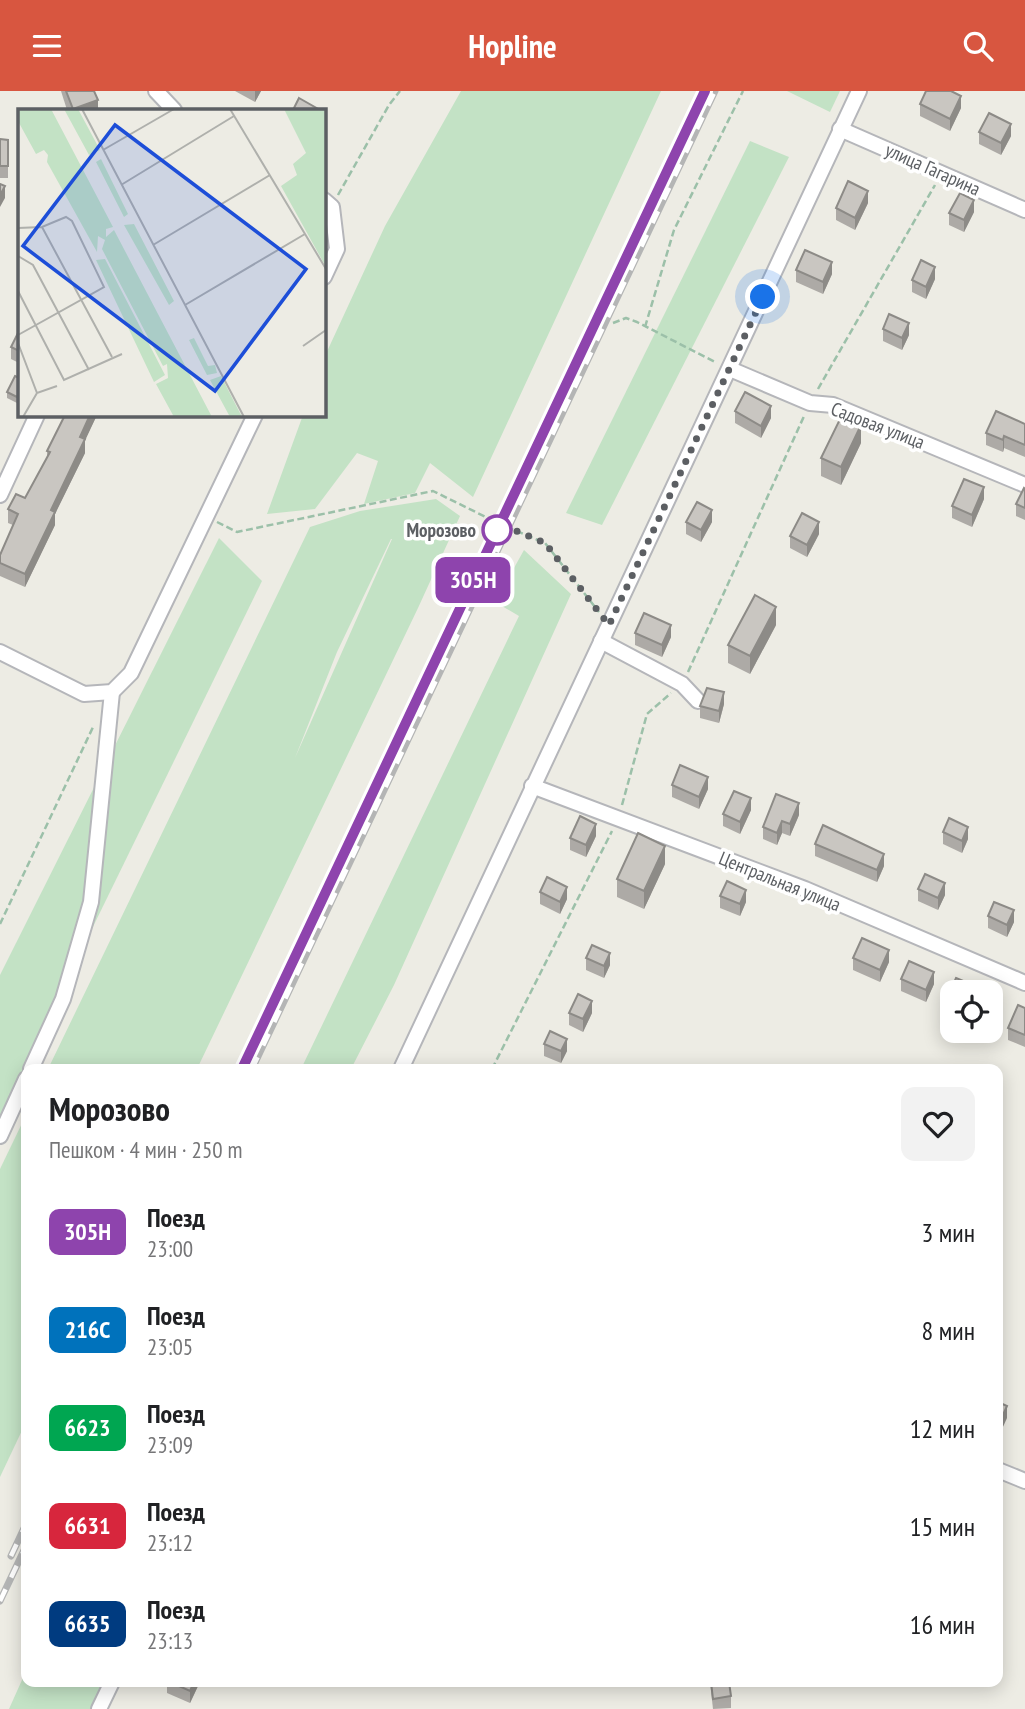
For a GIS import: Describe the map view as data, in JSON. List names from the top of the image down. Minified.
{"streets":{"street":["улица Гагарина","Садовая улица","Центральная улица"]},"places":["Морозово"],"page":{"header":"Hopline","on_map":"305Н","heading":["Морозово","Пешком · 4 мин · 250 m"],"list":[{"mark":"305Н","name":"Поезд","note":"23:00","value":"3 мин"},{"mark":"216С","name":"Поезд","note":"23:05","value":"8 мин"},{"mark":"6623","name":"Поезд","note":"23:09","value":"12 мин"},{"mark":"6631","name":"Поезд","note":"23:12","value":"15 мин"},{"mark":"6635","name":"Поезд","note":"23:13","value":"16 мин"}]}}
